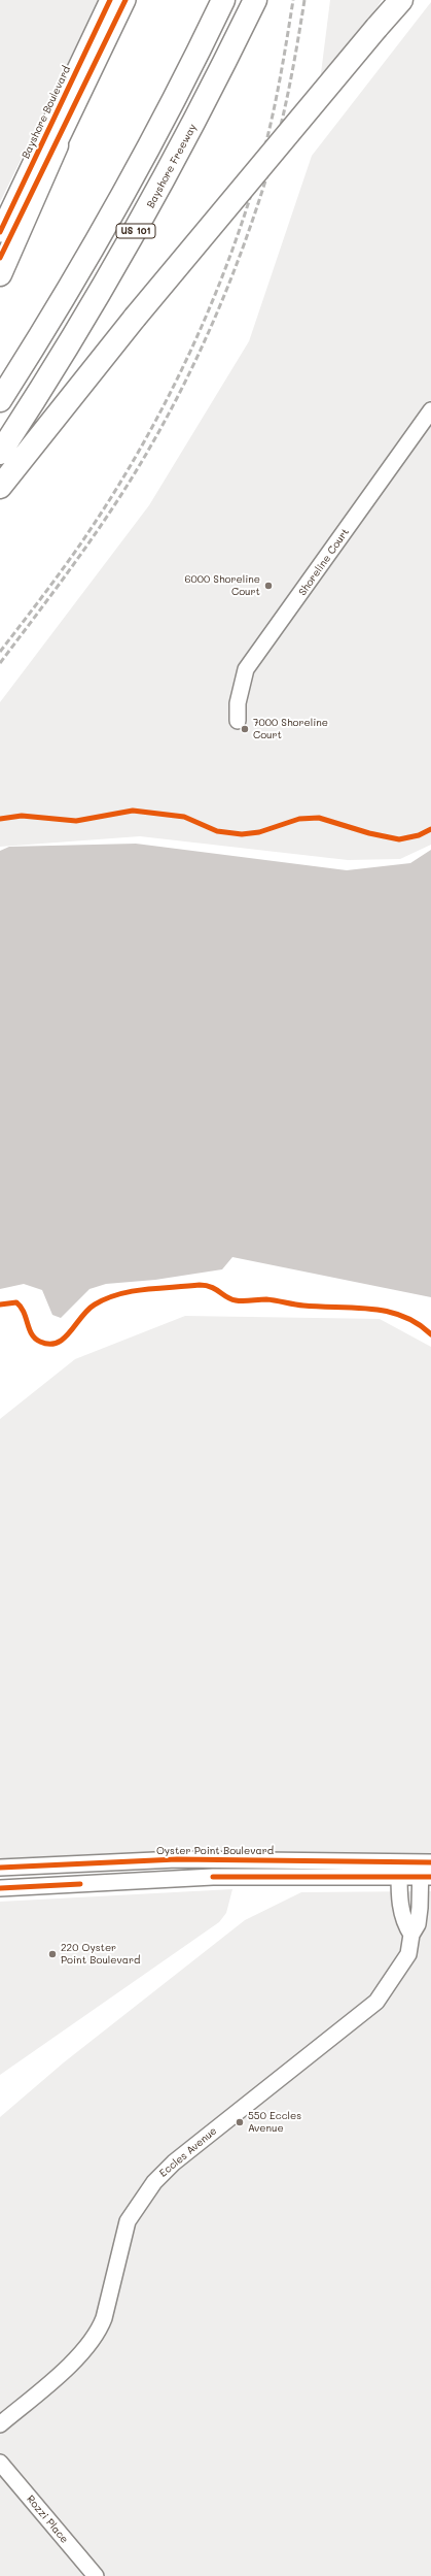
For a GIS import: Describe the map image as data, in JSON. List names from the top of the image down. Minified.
{"streets":{"highway":["Bayshore Freeway","US 101"],"main road":["Bayshore Boulevard"],"street":["Shoreline Court","Oyster Point Boulevard","Eccles Avenue","Rozzi Place"]},"crossings":[["Oyster Point Boulevard","Eccles Avenue"]],"places":["6000 Shoreline Court","7000 Shoreline Court","220 Oyster Point Boulevard","550 Eccles Avenue"]}
